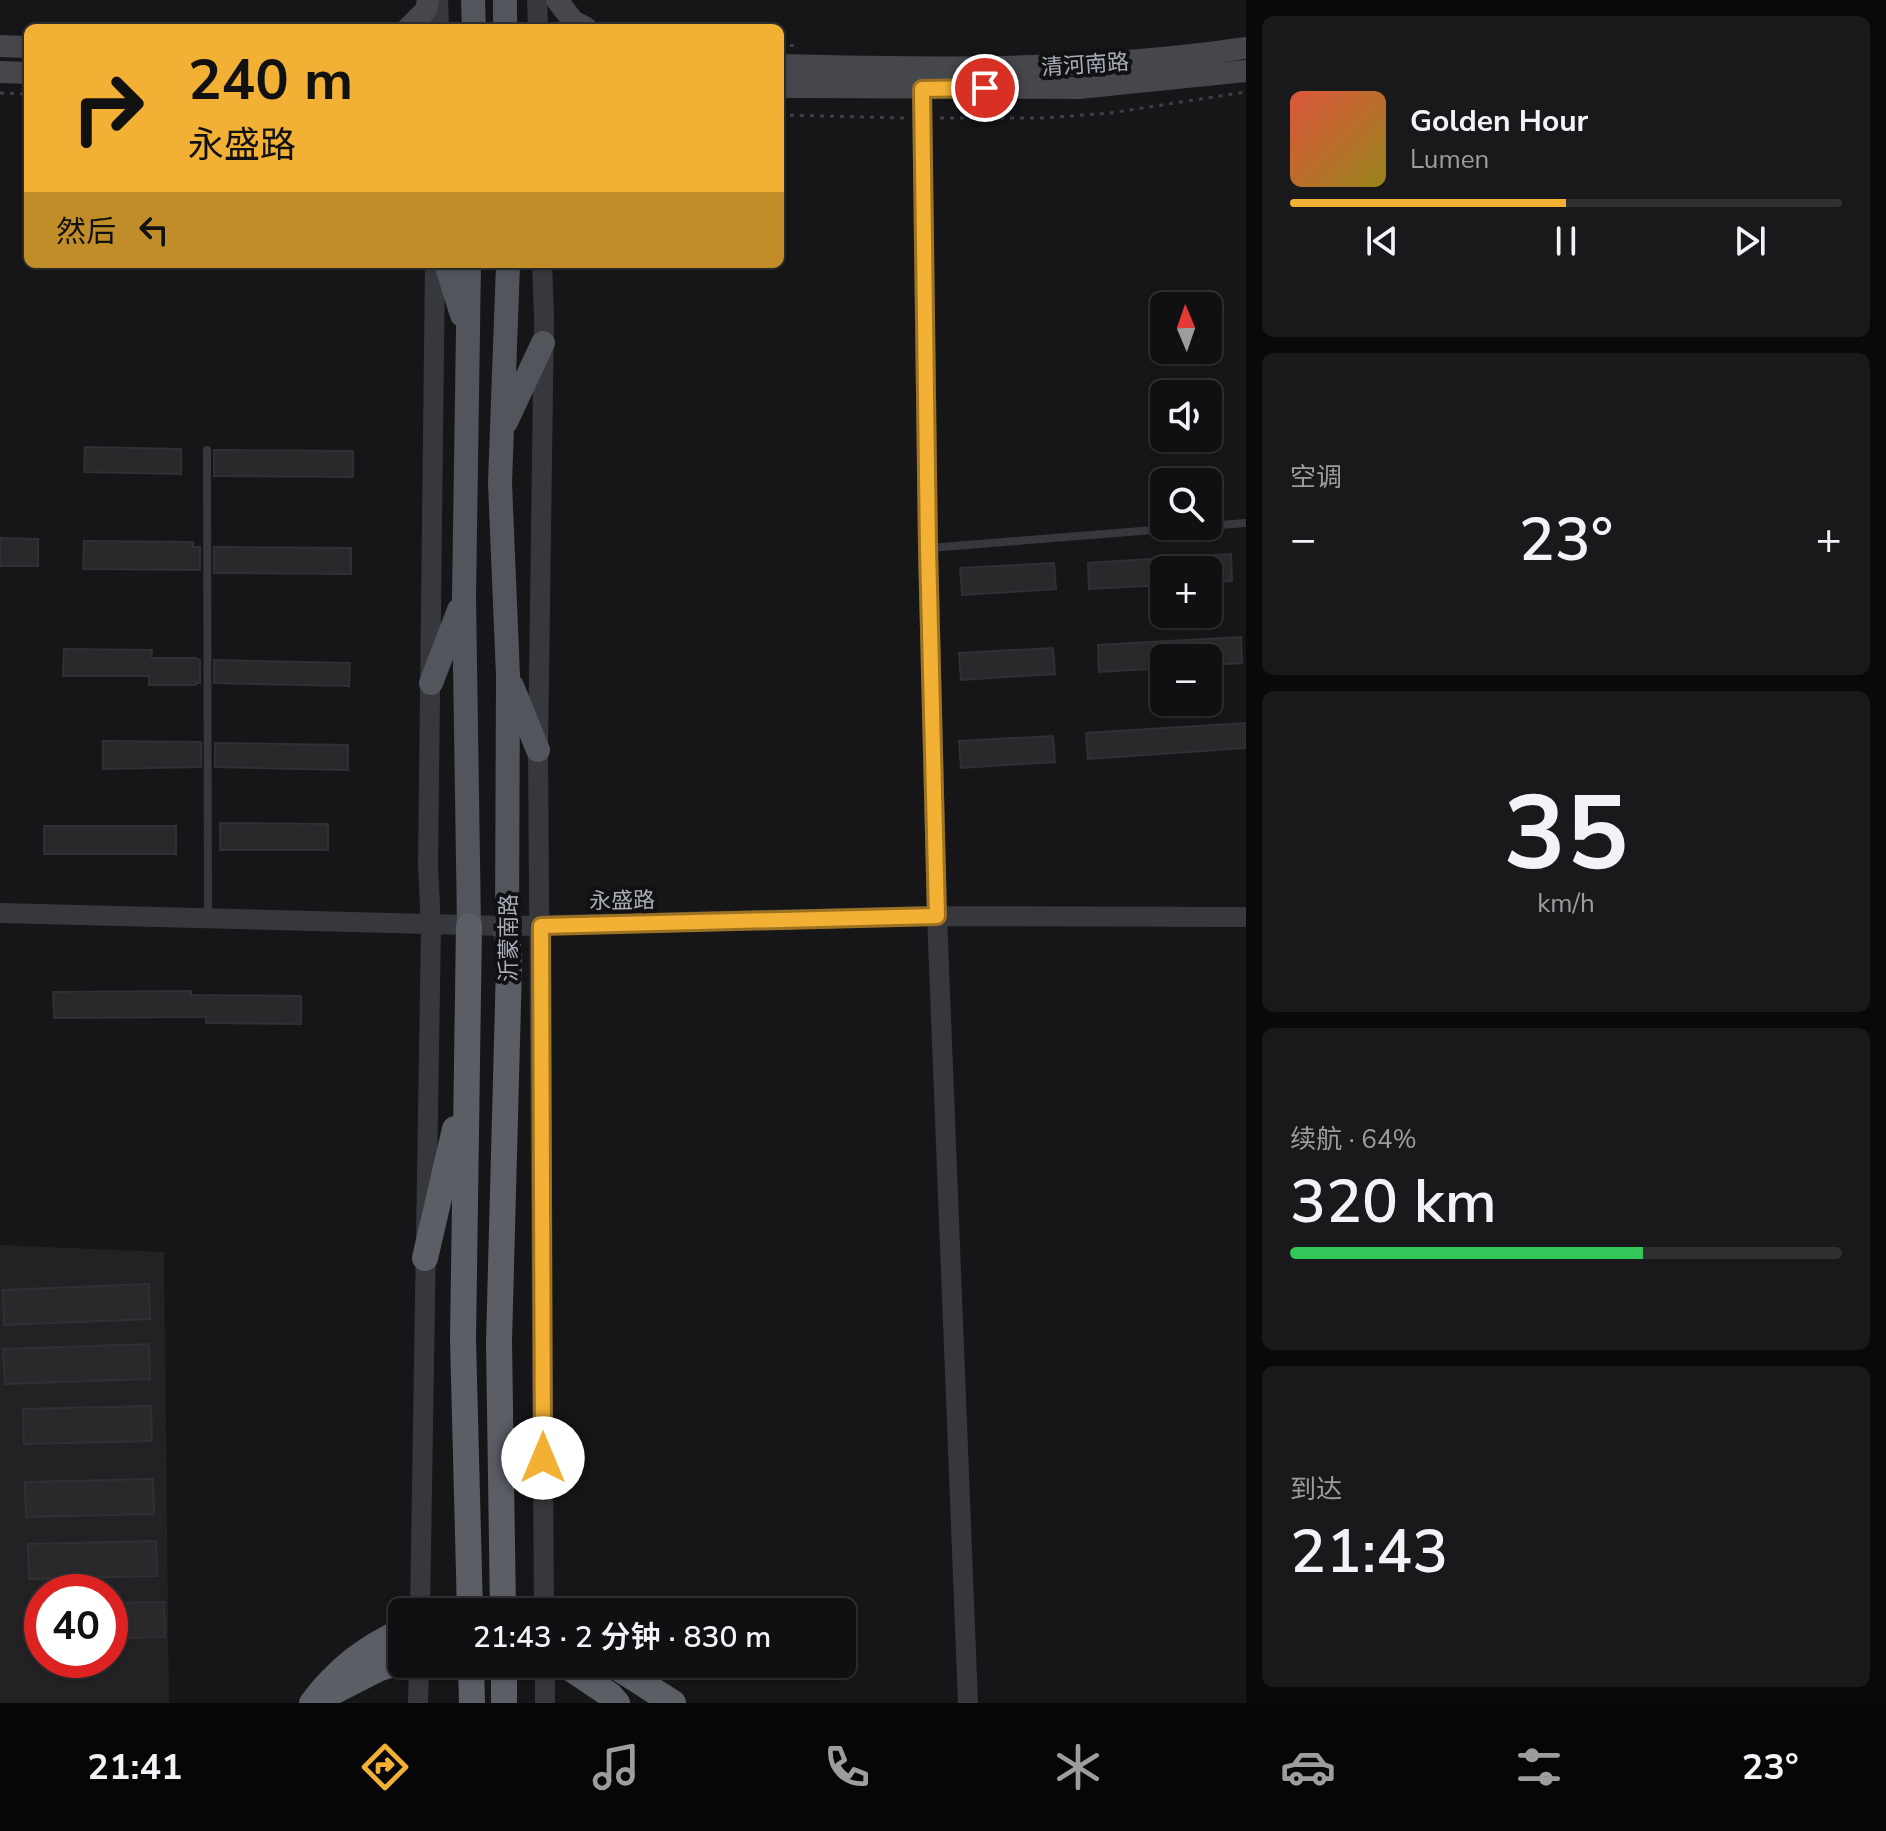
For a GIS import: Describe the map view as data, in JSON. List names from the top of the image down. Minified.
{"streets":{"highway":["沂蒙南路"],"main road":["清河南路"],"street":["永盛路"]},"crossings":[["永盛路","沂蒙南路"]],"north":"top","page":{"turn":["240 m","永盛路"],"song":["Golden Hour","Lumen"],"then":"然后","map_buttons":["+","−"],"tile":["空调",["35","km/h"],["续航 · 64%","320 km"],["到达","21:43"]],"heat":["−","23°","+"],"limit":"40","trip":"21:43 · 2 分钟 · 830 m","tabs":["21:41","23°"]}}
